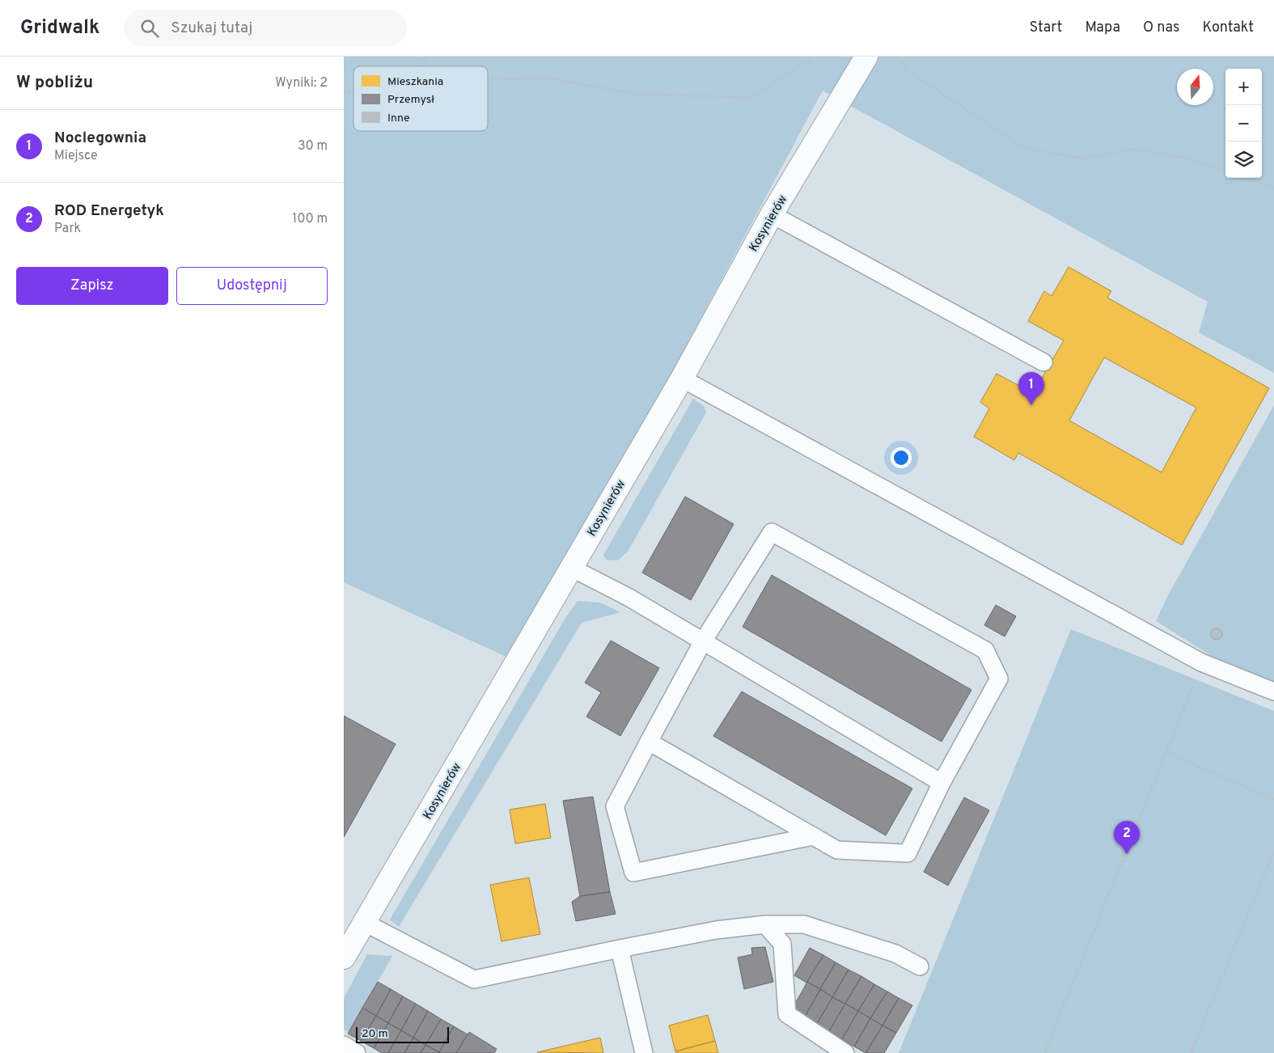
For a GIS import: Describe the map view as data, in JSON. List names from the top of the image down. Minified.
{"streets":{"street":["Kosynierów"]},"legend":["Mieszkania","Przemysł","Inne"],"scale_bar":"20 m","north":"top","page":{"header":"Gridwalk","search":"Szukaj tutaj","nav":["Start","Mapa","O nas","Kontakt"],"heading":["W pobliżu","Wyniki: 2"],"map_buttons":["+","−"],"list":[{"mark":"1","name":"Noclegownia","note":"Miejsce","value":"30 m"},{"mark":"2","name":"ROD Energetyk","note":"Park","value":"100 m"}],"buttons":["Zapisz","Udostępnij"],"pins":["1","2"],"scale":"20 m"}}
